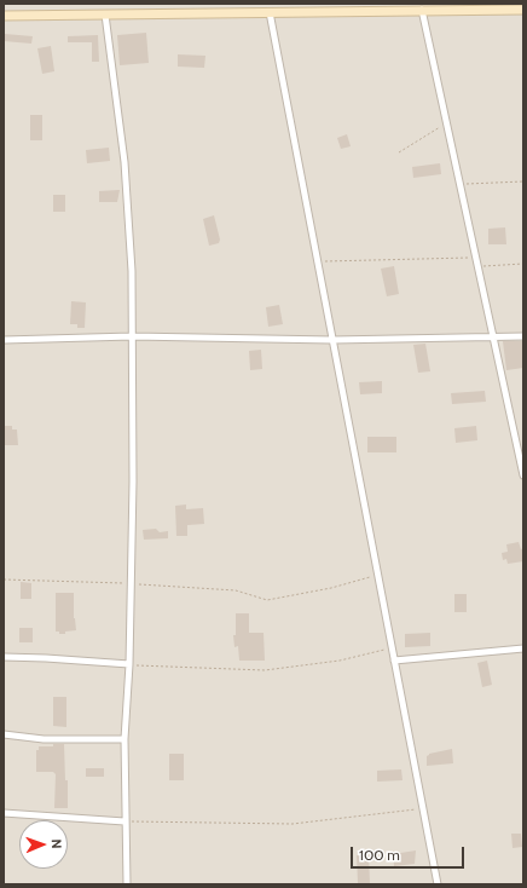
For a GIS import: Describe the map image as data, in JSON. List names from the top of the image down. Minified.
{"scale_bar":"100 m","north":"right"}
